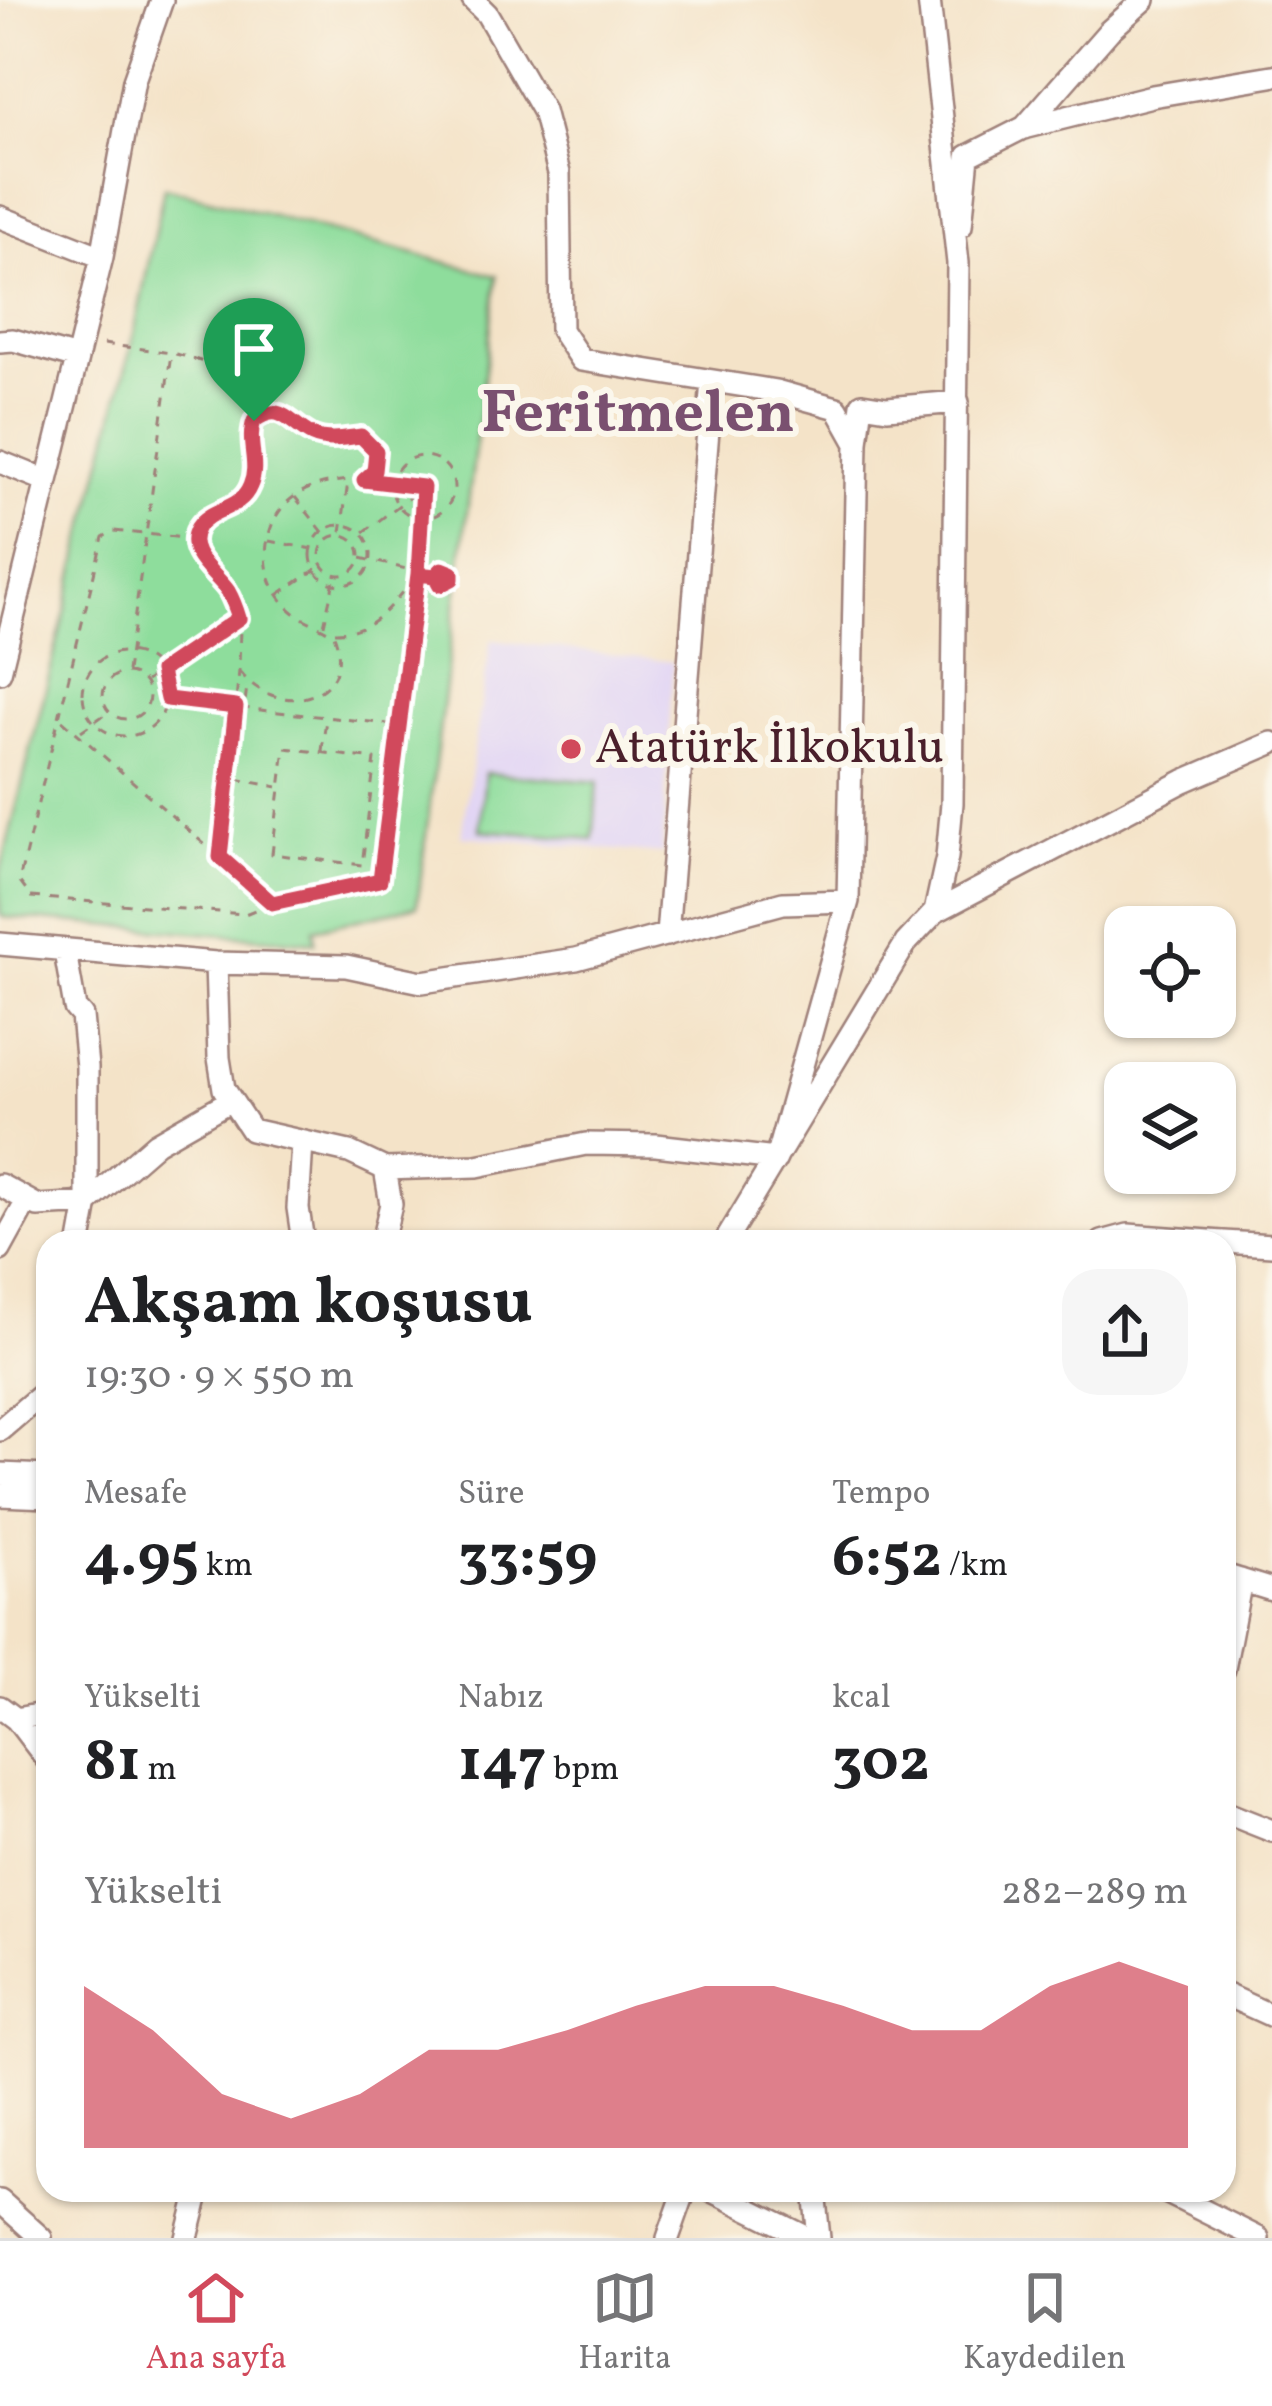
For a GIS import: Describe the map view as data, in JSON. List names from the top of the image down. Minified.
{"districts":["Feritmelen"],"places":["Atatürk İlkokulu"],"page":{"heading":["Akşam koşusu","19:30 · 9 × 550 m"],"stats":[["Mesafe","4.95 km"],["Süre","33:59"],["Tempo","6:52 /km"],["Yükselti","81 m"],["Nabız","147 bpm"],["kcal","302"]],"chart":["Yükselti","282–289 m"],"tabs":["Ana sayfa","Harita","Kaydedilen"]}}
